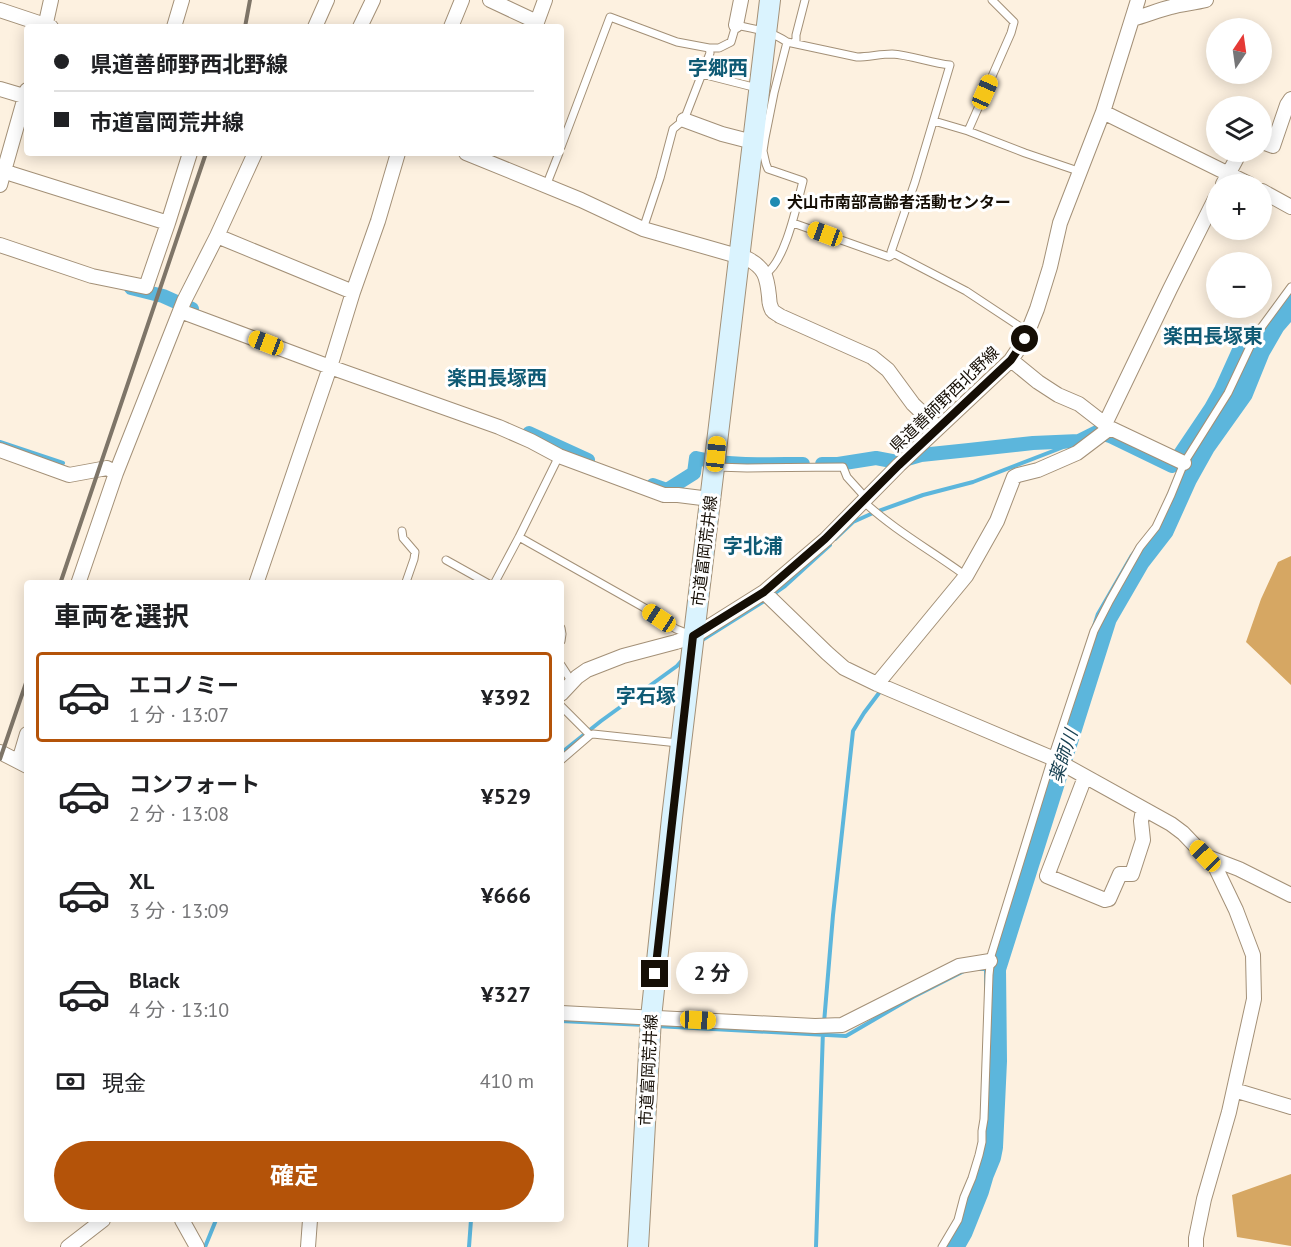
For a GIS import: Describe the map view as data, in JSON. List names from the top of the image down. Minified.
{"streets":{"street":["県道善師野西北野線","市道富岡荒井線"]},"crossings":[["県道善師野西北野線","市道富岡荒井線"]],"districts":["字郷西","楽田長塚東","楽田長塚西","字北浦","字石塚"],"water":["薬師川"],"places":["犬山市南部高齢者活動センター"],"north":"top","page":{"map_buttons":["+","−"],"banner":["県道善師野西北野線","市道富岡荒井線"],"heading":"車両を選択","list":[{"name":"エコノミー","note":"1 分 · 13:07","value":"¥392"},{"name":"コンフォート","note":"2 分 · 13:08","value":"¥529"},{"name":"XL","note":"3 分 · 13:09","value":"¥666"},{"name":"Black","note":"4 分 · 13:10","value":"¥327"}],"bubble":"2 分","pay":["現金","410 m"],"buttons":"確定"}}
